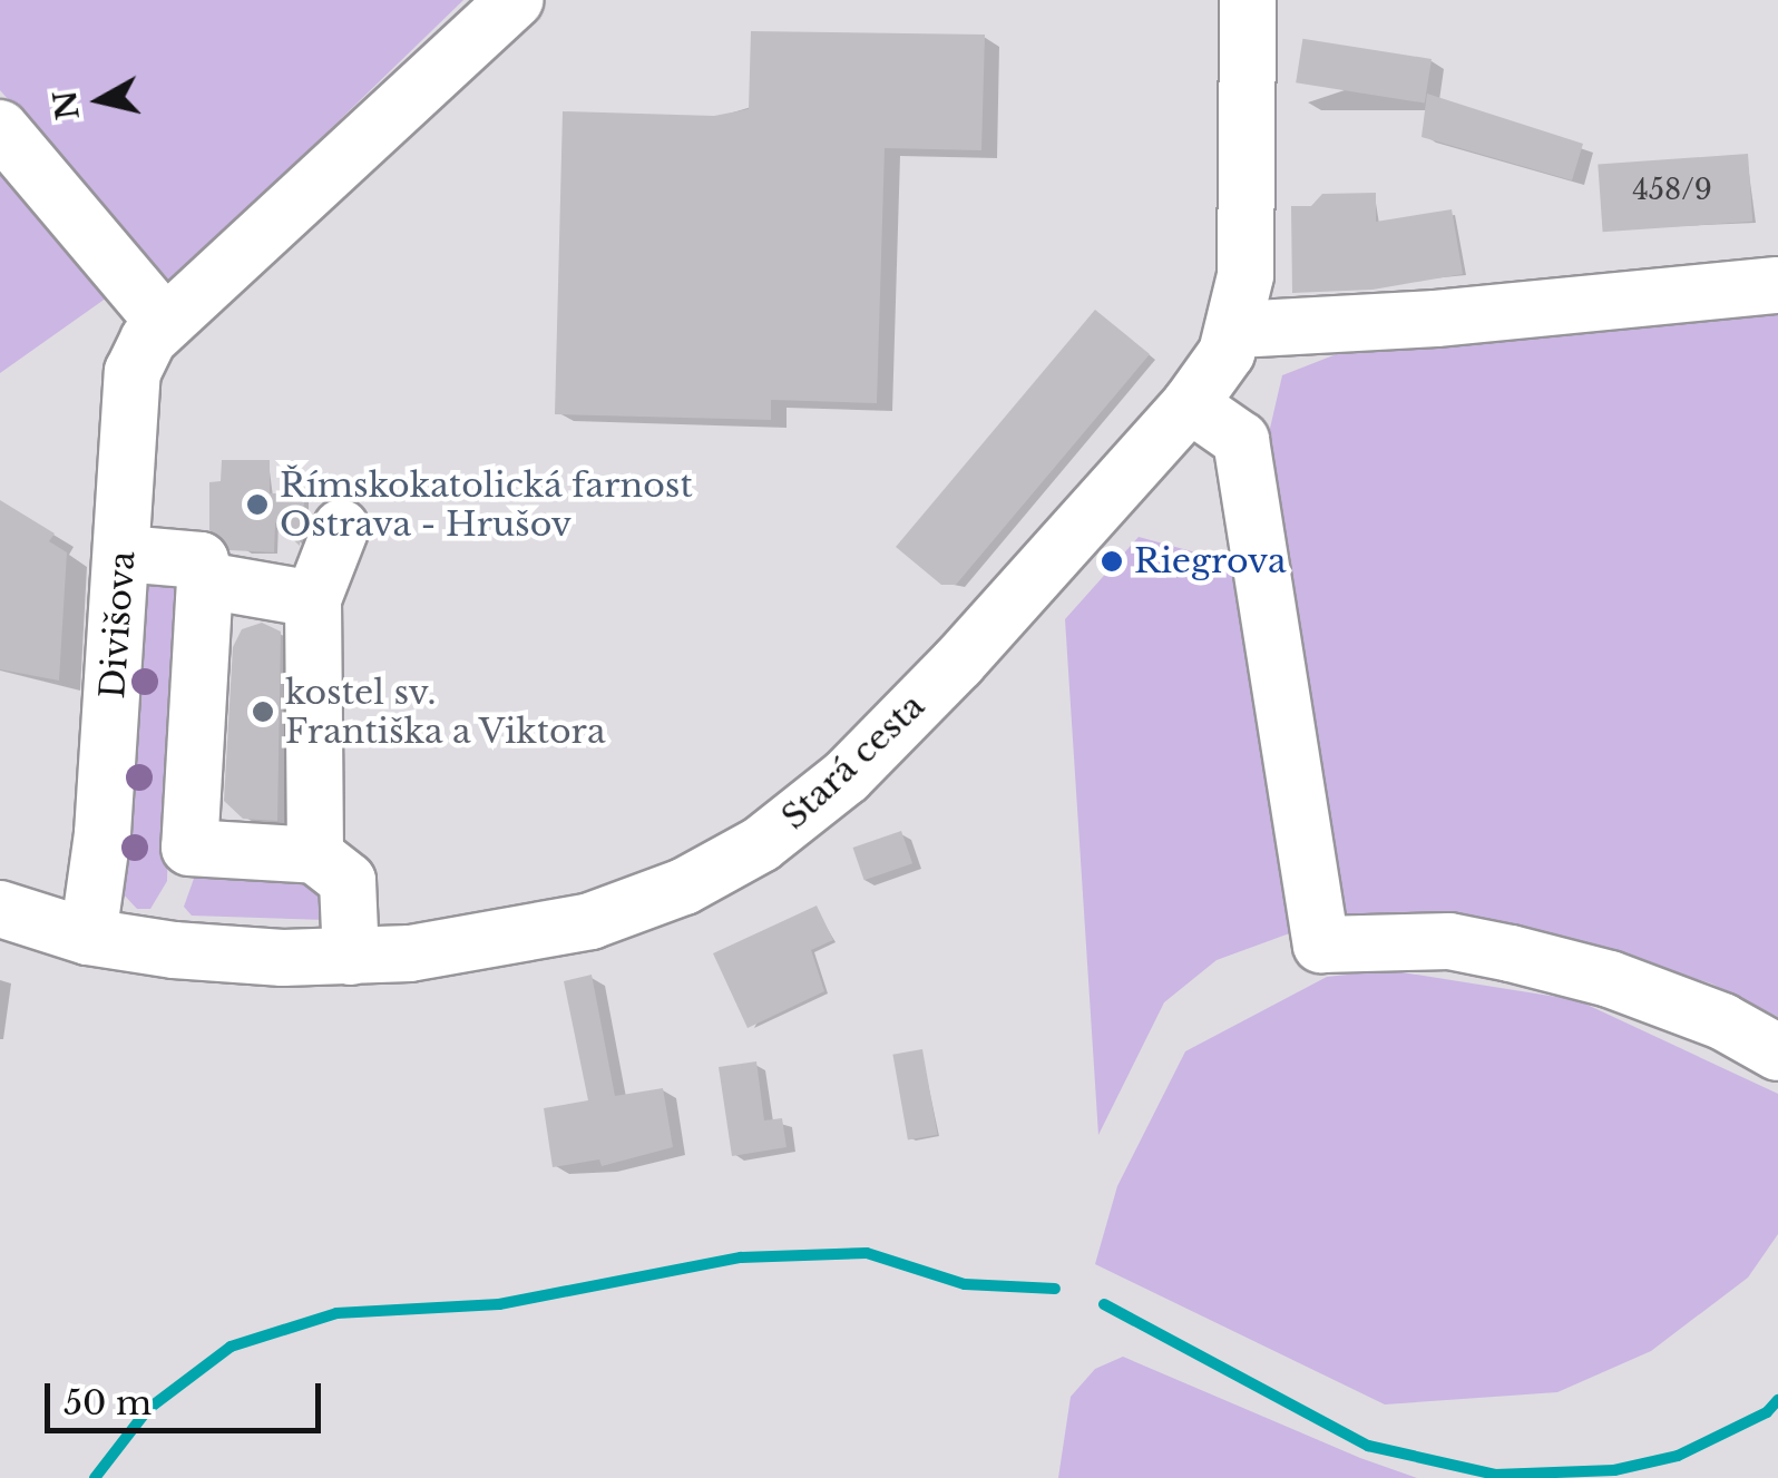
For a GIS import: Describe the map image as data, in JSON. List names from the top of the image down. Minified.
{"streets":{"street":["Divišova","Stará cesta"]},"crossings":[["Divišova","Stará cesta"]],"places":["Římskokatolická farnost Ostrava - Hrušov","Riegrova","kostel sv. Františka a Viktora"],"house_numbers":["458/9"],"scale_bar":"50 m","north":"left"}
